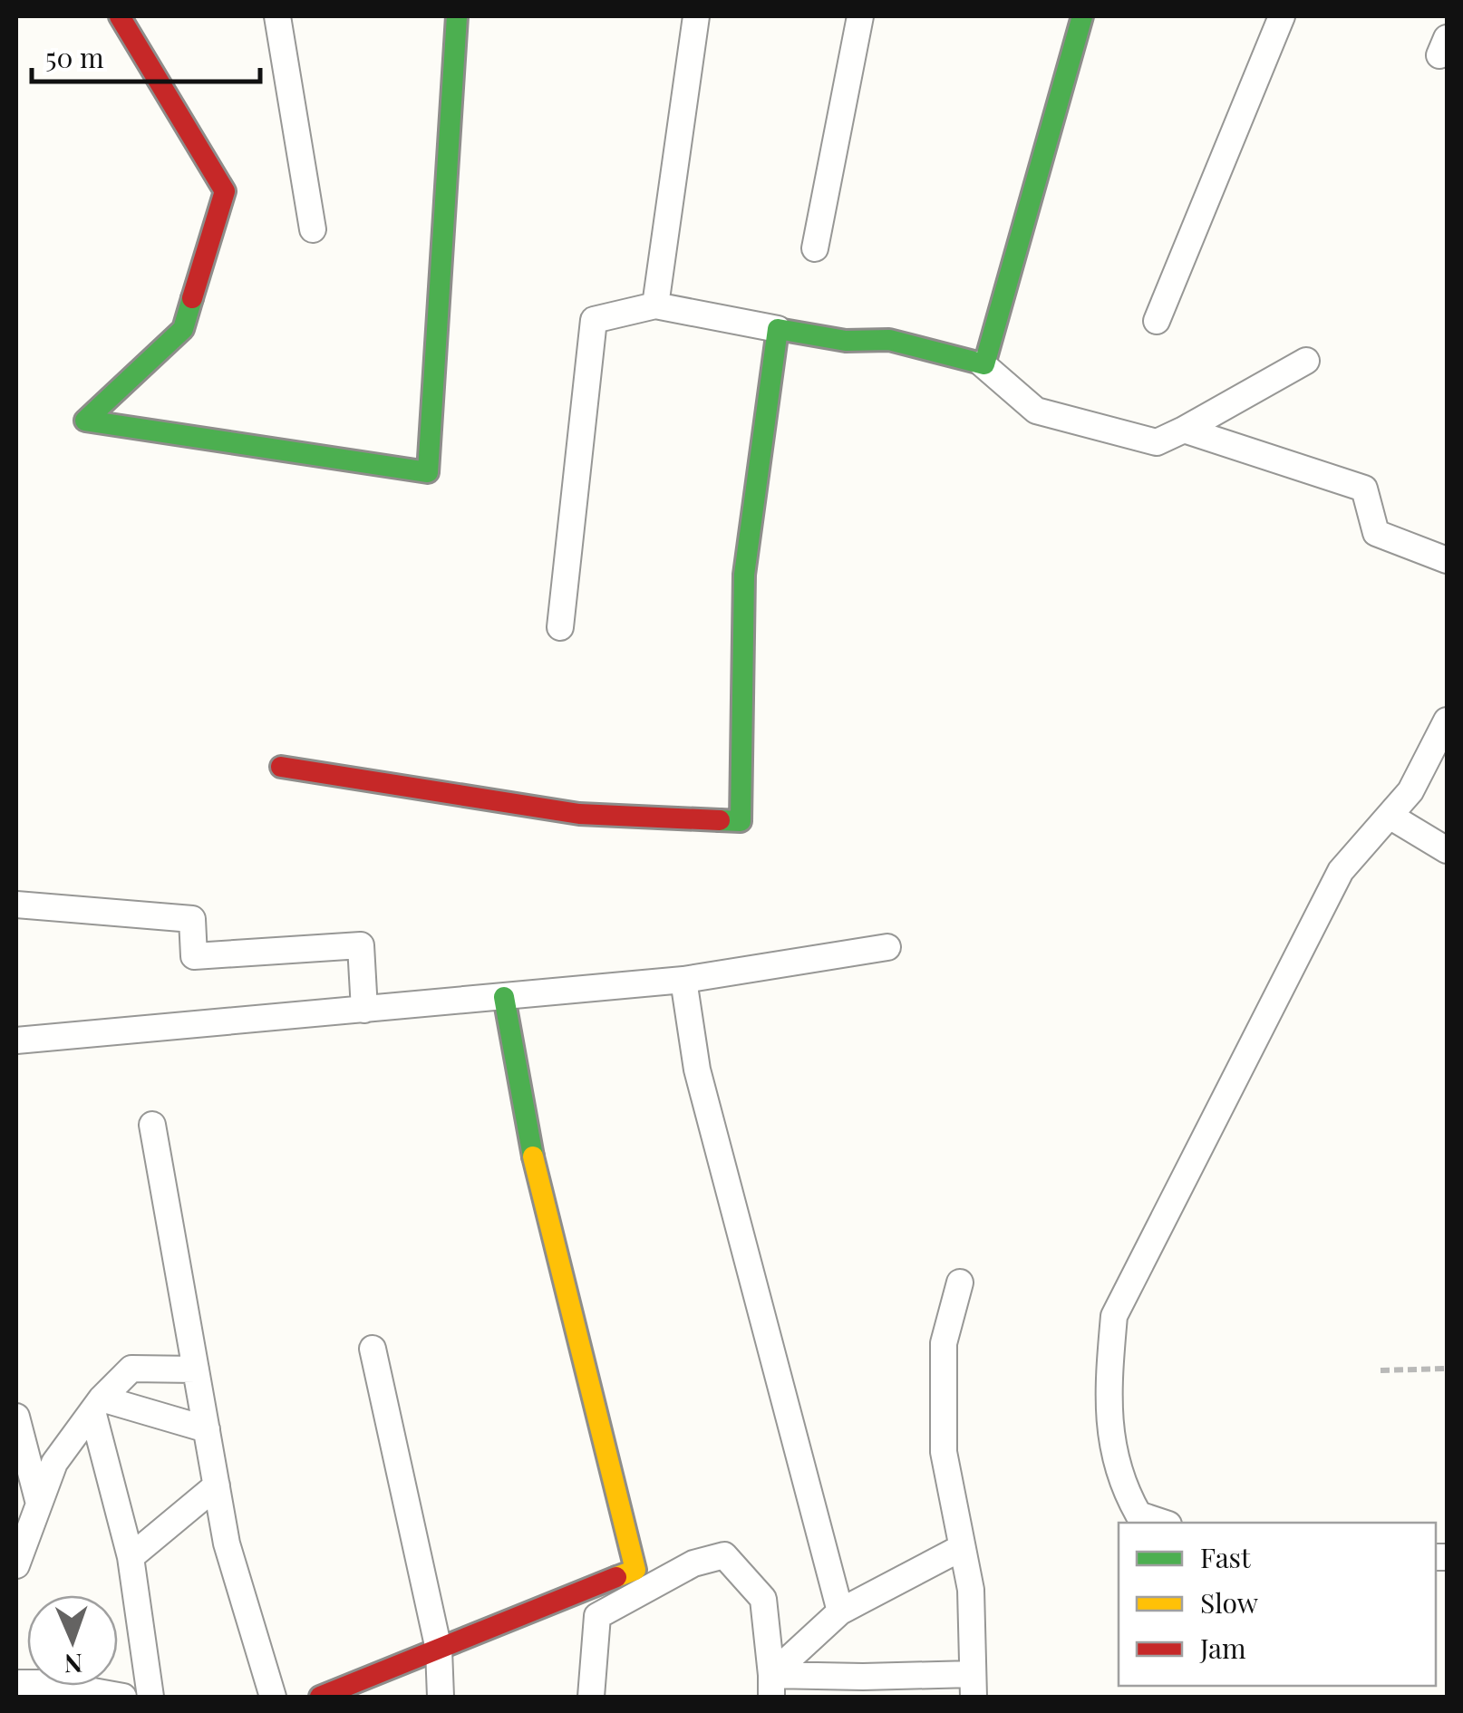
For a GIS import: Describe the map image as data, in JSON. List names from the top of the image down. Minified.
{"legend":["Fast","Slow","Jam"],"scale_bar":"50 m","north":"bottom"}
